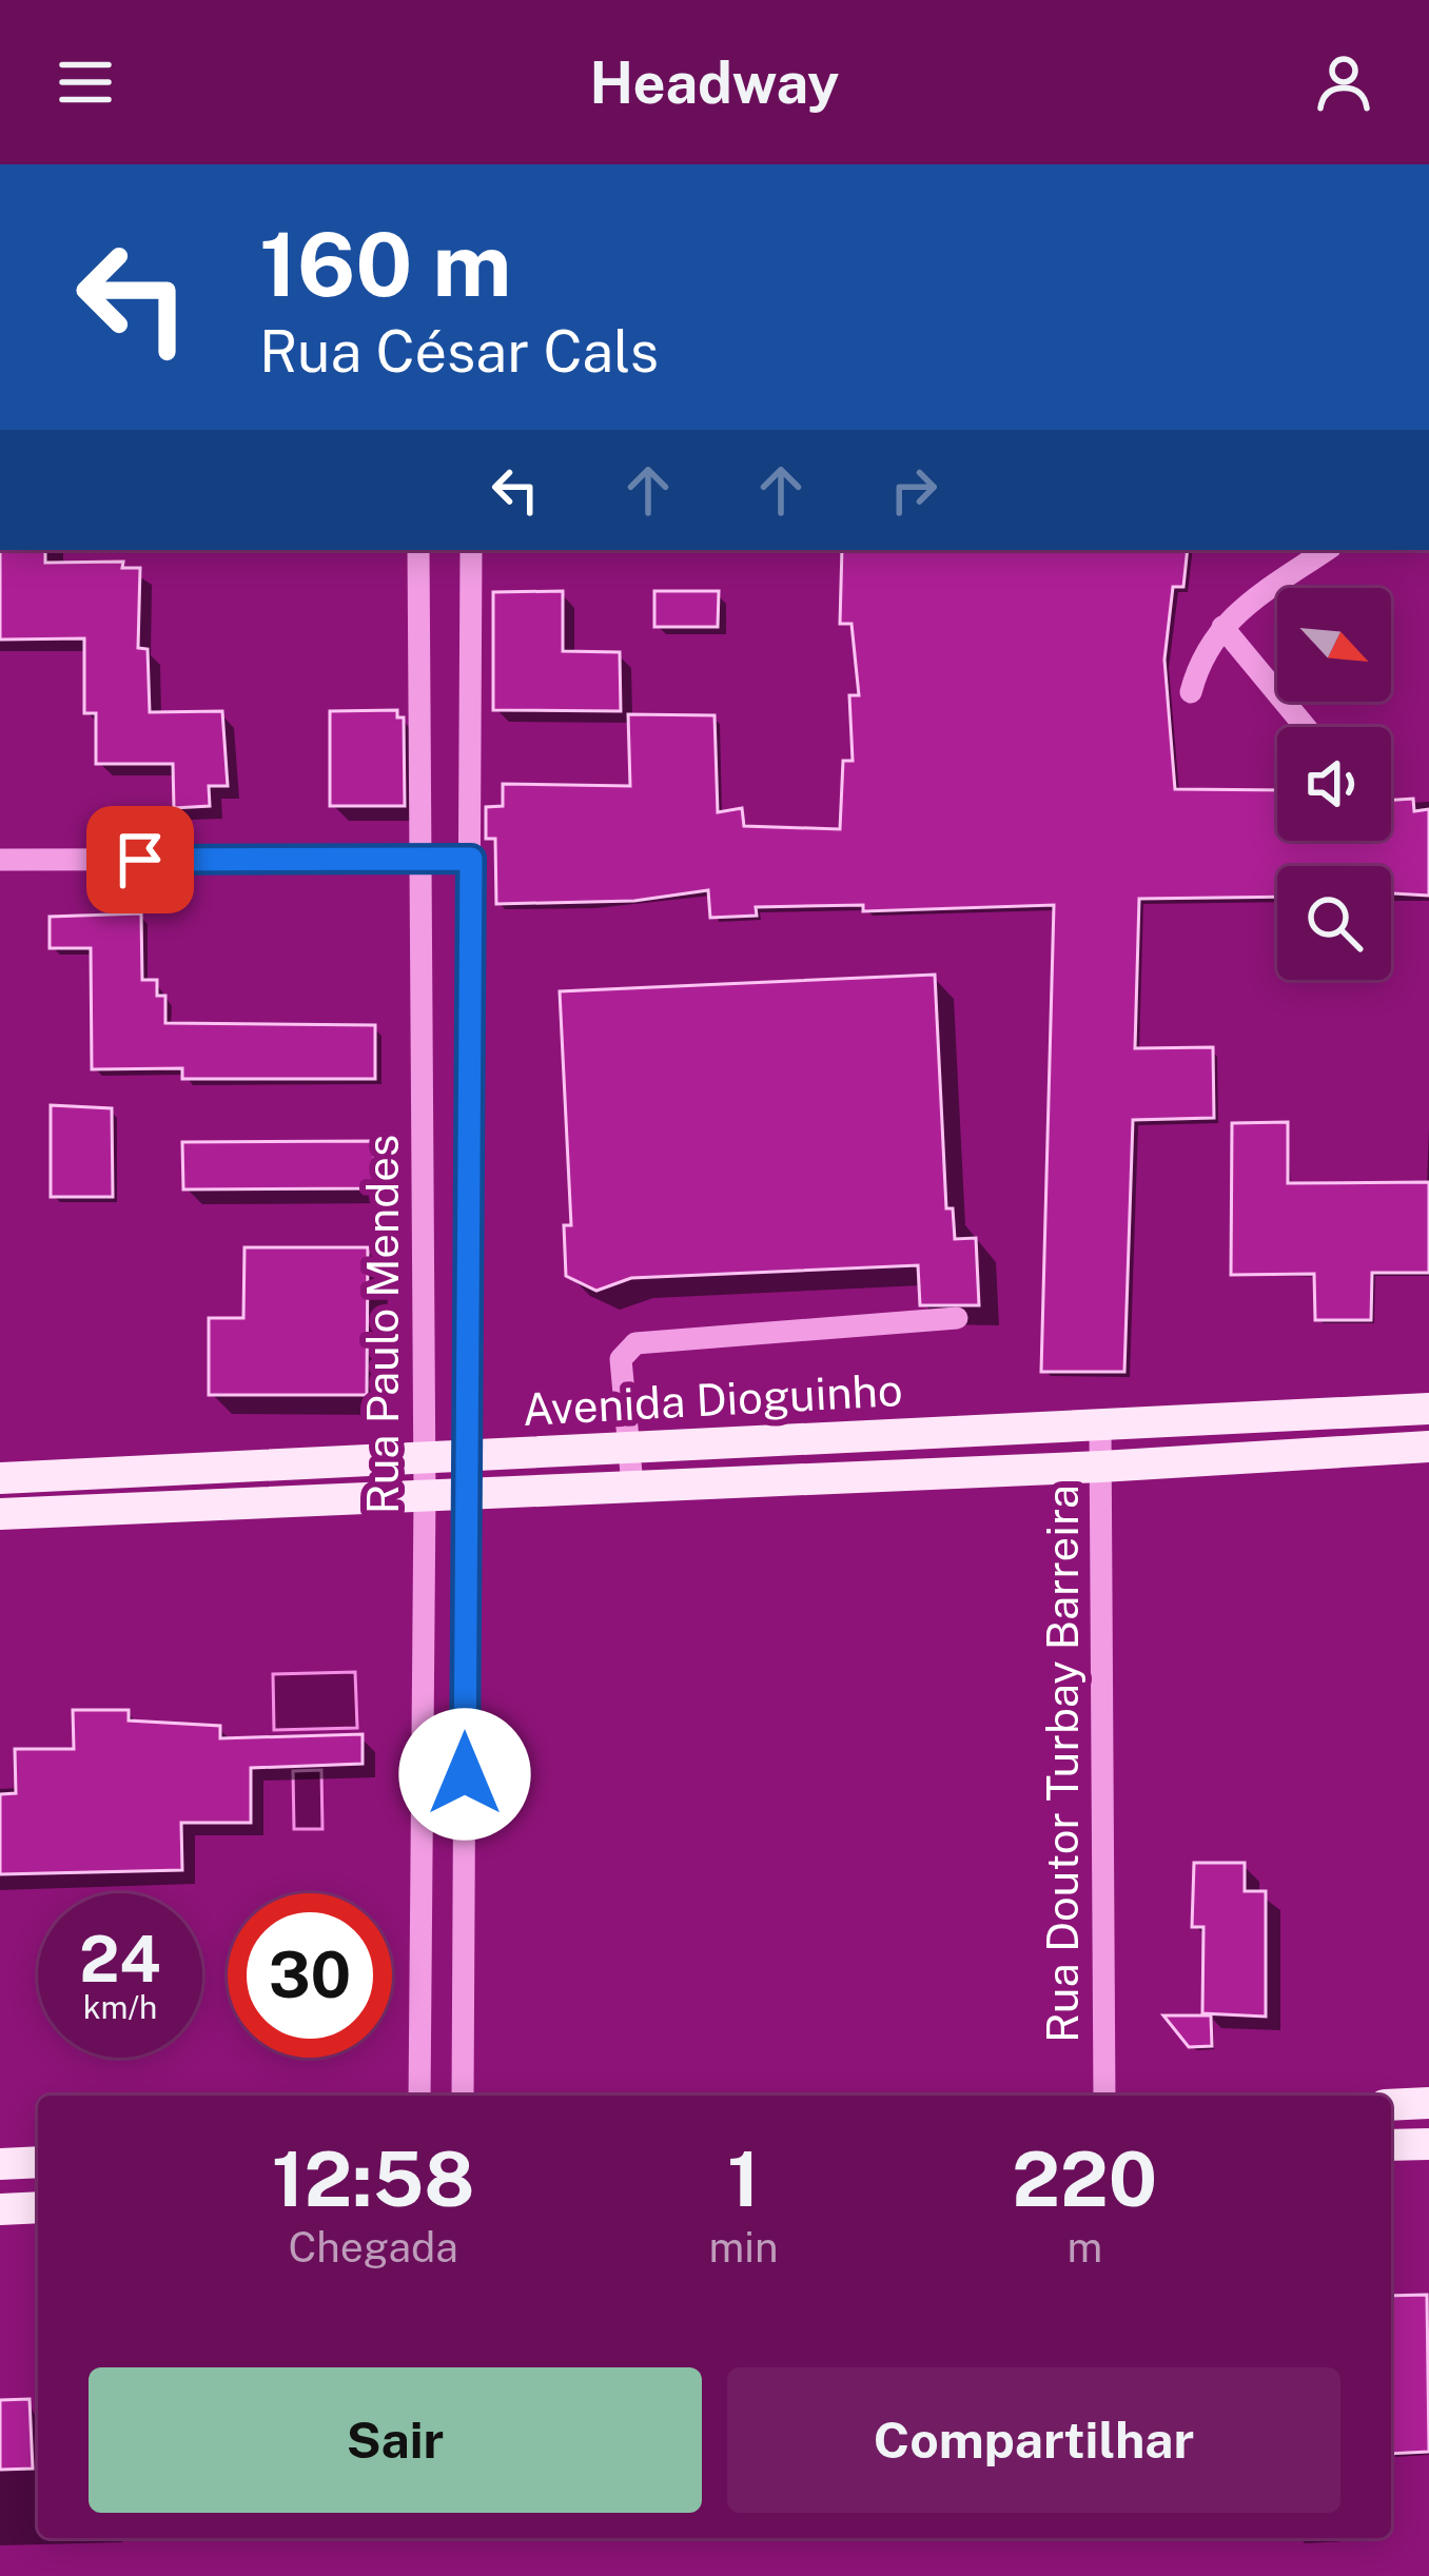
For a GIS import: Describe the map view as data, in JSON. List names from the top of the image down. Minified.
{"streets":{"main road":["Avenida Dioguinho"],"street":["Rua Paulo Mendes","Rua Doutor Turbay Barreira"]},"crossings":[["Rua Paulo Mendes","Avenida Dioguinho"],["Avenida Dioguinho","Rua Doutor Turbay Barreira"]],"north":"bottom right","page":{"header":"Headway","turn":["160 m","Rua César Cals"],"speed":"24 km/h","limit":"30","eta":["12:58","Chegada","1","min","220","m"],"buttons":["Sair","Compartilhar"]}}
